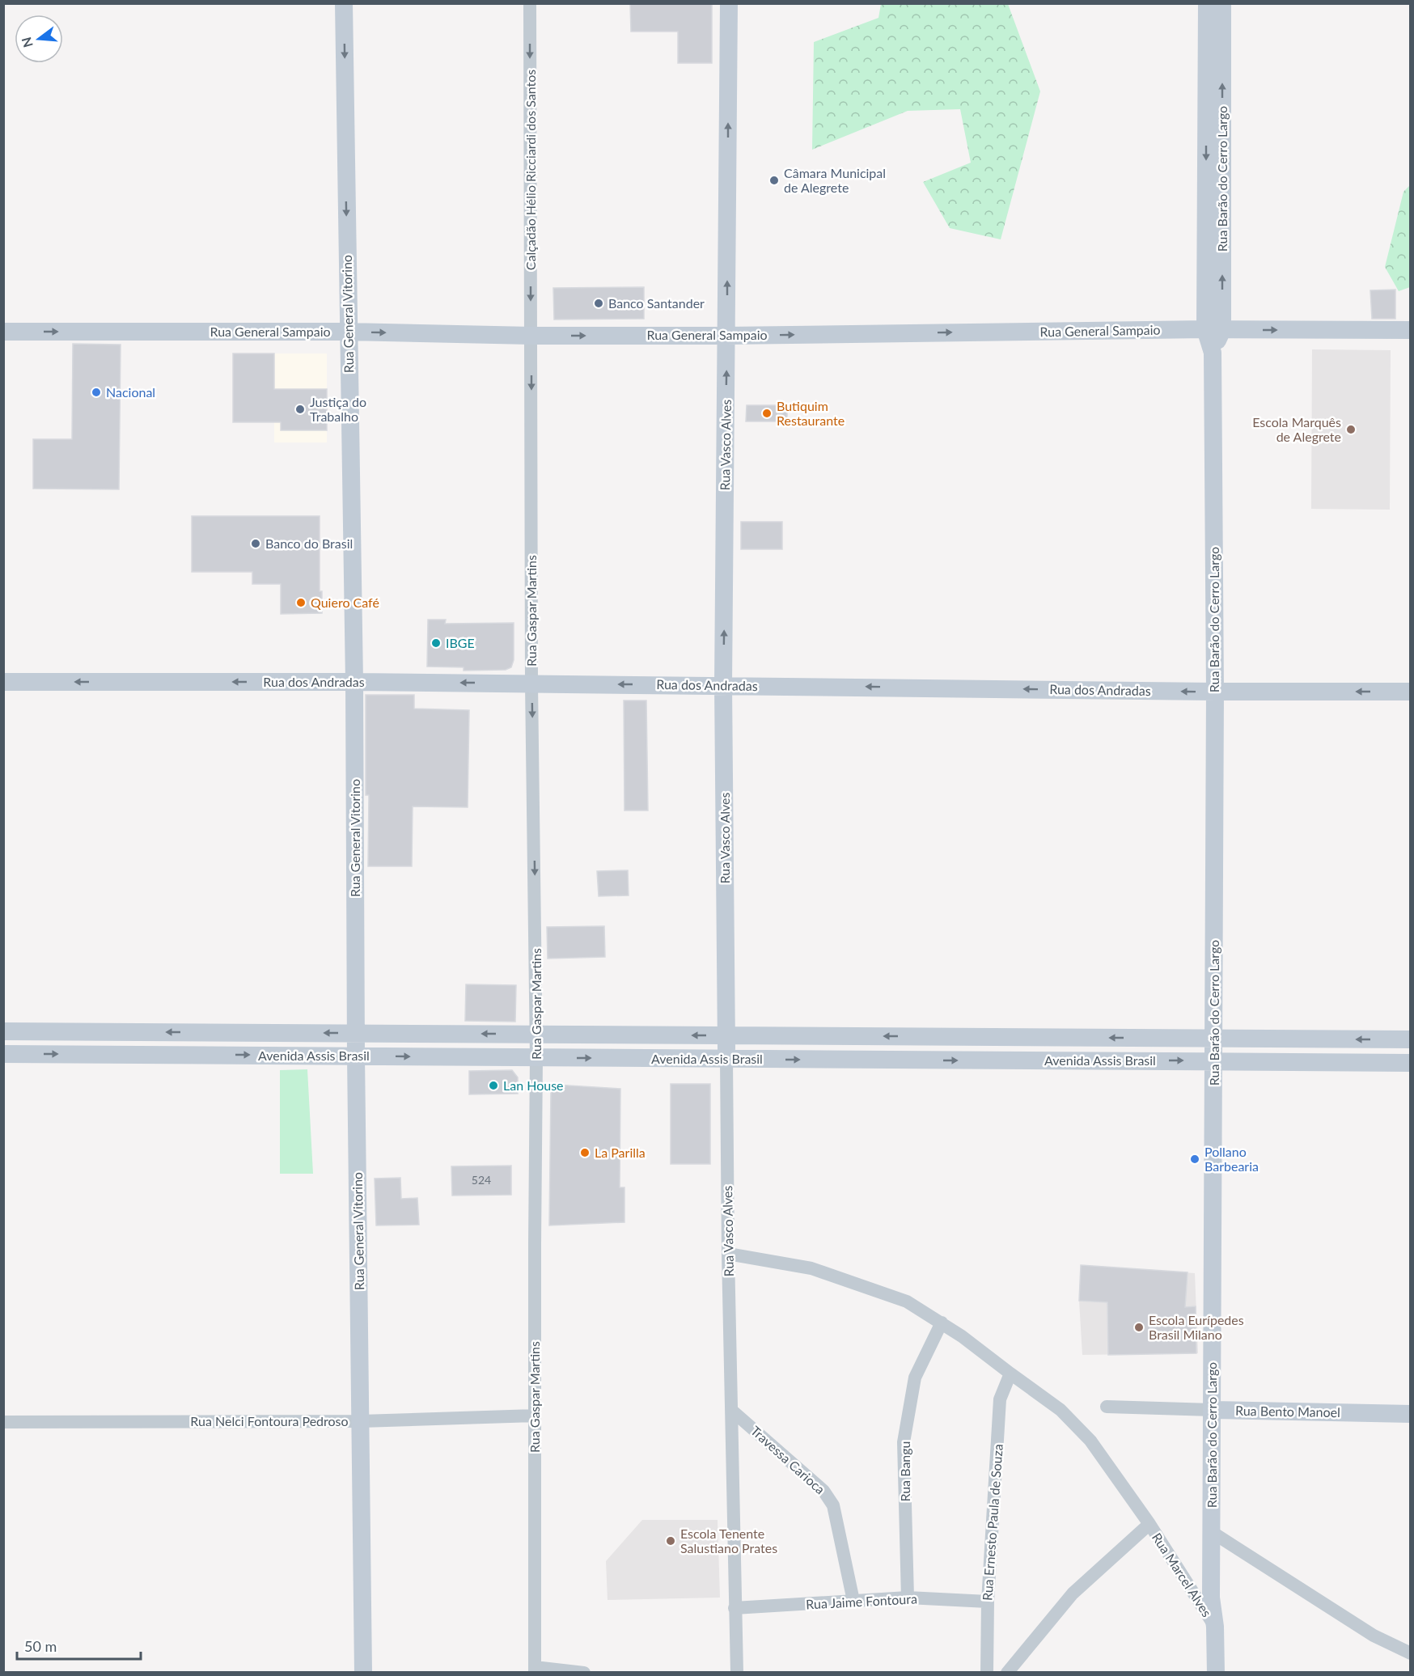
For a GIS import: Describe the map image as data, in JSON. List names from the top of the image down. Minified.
{"streets":{"street":["Calçadão Hélio Ricciardi dos Santos","Rua Barão do Cerro Largo","Rua General Vitorino","Rua General Sampaio","Rua Vasco Alves","Rua Gaspar Martins","Rua dos Andradas","Avenida Assis Brasil","Rua Bento Manoel","Rua Nelci Fontoura Pedroso","Travessa Carioca","Rua Bangu","Rua Ernesto Paula de Souza","Rua Marcel Alves","Rua Jaime Fontoura"]},"crossings":[["Calçadão Hélio Ricciardi dos Santos","Rua General Sampaio"],["Calçadão Hélio Ricciardi dos Santos","Rua Gaspar Martins"],["Rua Barão do Cerro Largo","Rua General Sampaio"],["Rua Barão do Cerro Largo","Rua dos Andradas"],["Rua Barão do Cerro Largo","Avenida Assis Brasil"],["Rua Barão do Cerro Largo","Rua Bento Manoel"],["Rua Barão do Cerro Largo","Rua Marcel Alves"],["Rua General Vitorino","Rua General Sampaio"],["Rua General Vitorino","Rua dos Andradas"],["Rua General Vitorino","Avenida Assis Brasil"],["Rua General Vitorino","Rua Nelci Fontoura Pedroso"],["Rua General Sampaio","Rua Vasco Alves"],["Rua General Sampaio","Rua Gaspar Martins"],["Rua Vasco Alves","Rua dos Andradas"],["Rua Vasco Alves","Avenida Assis Brasil"],["Rua Vasco Alves","Travessa Carioca"],["Rua Vasco Alves","Rua Marcel Alves"],["Rua Vasco Alves","Rua Jaime Fontoura"],["Rua Gaspar Martins","Rua dos Andradas"],["Rua Gaspar Martins","Avenida Assis Brasil"],["Rua Gaspar Martins","Rua Nelci Fontoura Pedroso"],["Travessa Carioca","Rua Jaime Fontoura"],["Rua Bangu","Rua Marcel Alves"],["Rua Bangu","Rua Jaime Fontoura"],["Rua Ernesto Paula de Souza","Rua Marcel Alves"],["Rua Ernesto Paula de Souza","Rua Jaime Fontoura"]],"one_way":["Calçadão Hélio Ricciardi dos Santos","Rua General Sampaio","Rua Vasco Alves","Rua Gaspar Martins","Rua dos Andradas"],"places":["Câmara Municipal de Alegrete","Banco Santander","Nacional","Justiça do Trabalho","Butiquim Restaurante","Escola Marquês de Alegrete","Banco do Brasil","Quiero Café","IBGE","Lan House","La Parilla","Pollano Barbearia","Escola Eurípedes Brasil Milano","Escola Tenente Salustiano Prates"],"house_numbers":["524"],"scale_bar":"50 m","north":"left"}
